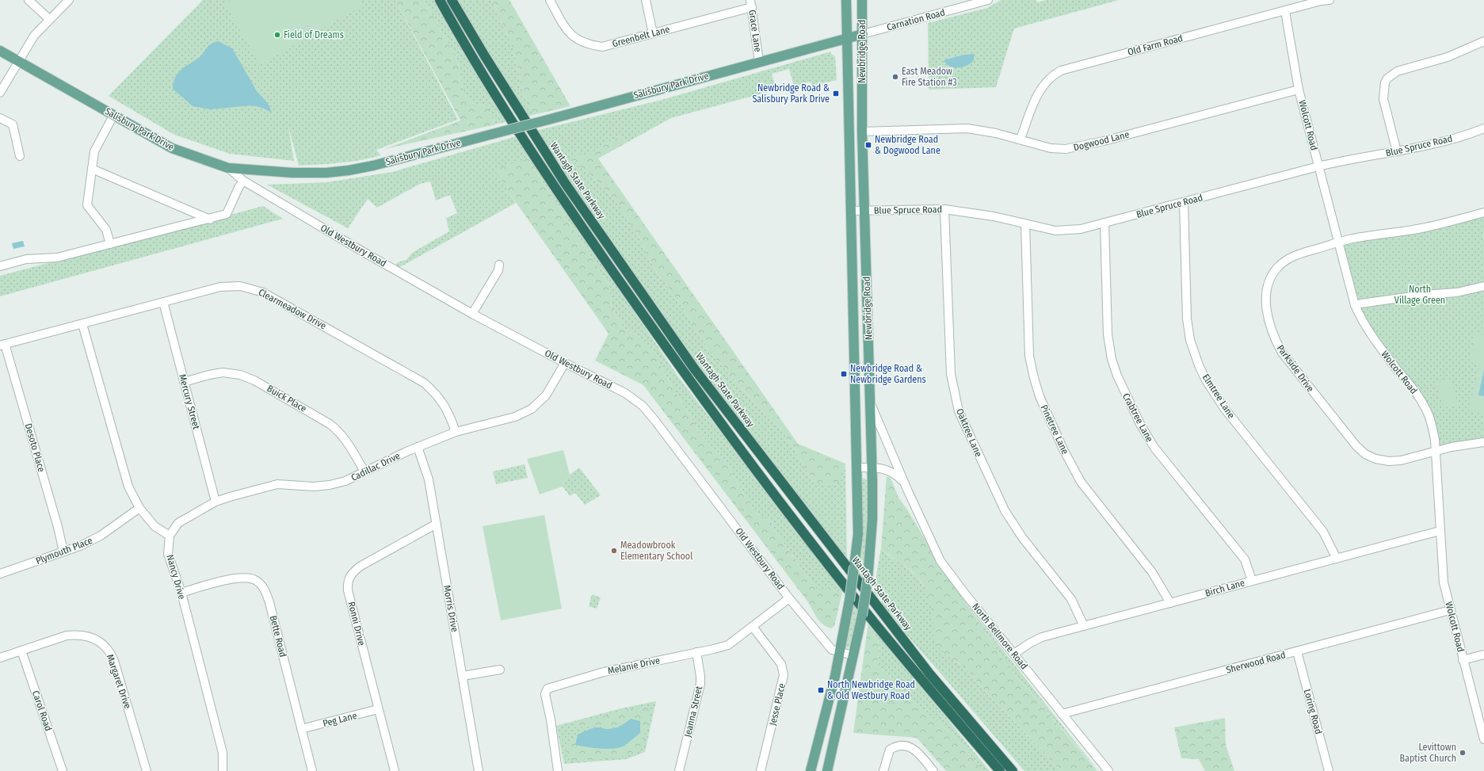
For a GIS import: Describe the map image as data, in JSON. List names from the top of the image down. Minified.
{"streets":{"highway":["Wantagh State Parkway"],"main road":["Newbridge Road","Salisbury Park Drive"],"street":["Carnation Road","Grace Lane","Greenbelt Lane","Old Farm Road","Wolcott Road","Dogwood Lane","Blue Spruce Road","Old Westbury Road","Clearmeadow Drive","Parkside Drive","Elmtree Lane","Buick Place","Mercury Street","Crabtree Lane","Pinetree Lane","Oaktree Lane","Desoto Place","Cadillac Drive","Plymouth Place","Nancy Drive","Birch Lane","Morris Drive","Ronni Drive","Bette Road","North Bellmore Road","Sherwood Road","Melanie Drive","Margaret Drive","Jesse Place","Carol Road","Jeanna Street","Loring Road","Peg Lane"]},"crossings":[["Carnation Road","Newbridge Road"],["Carnation Road","Salisbury Park Drive"],["Grace Lane","Greenbelt Lane"],["Grace Lane","Salisbury Park Drive"],["Old Farm Road","Wolcott Road"],["Old Farm Road","Dogwood Lane"],["Newbridge Road","Salisbury Park Drive"],["Newbridge Road","Dogwood Lane"],["Newbridge Road","Blue Spruce Road"],["Newbridge Road","Old Westbury Road"],["Newbridge Road","North Bellmore Road"],["Salisbury Park Drive","Old Westbury Road"],["Wolcott Road","Dogwood Lane"],["Wolcott Road","Blue Spruce Road"],["Wolcott Road","Parkside Drive"],["Wolcott Road","Birch Lane"],["Wolcott Road","Sherwood Road"],["Blue Spruce Road","Elmtree Lane"],["Blue Spruce Road","Crabtree Lane"],["Blue Spruce Road","Pinetree Lane"],["Blue Spruce Road","Oaktree Lane"],["Old Westbury Road","Cadillac Drive"],["Old Westbury Road","Melanie Drive"],["Clearmeadow Drive","Mercury Street"],["Clearmeadow Drive","Desoto Place"],["Clearmeadow Drive","Cadillac Drive"],["Elmtree Lane","Birch Lane"],["Buick Place","Mercury Street"],["Buick Place","Cadillac Drive"],["Mercury Street","Cadillac Drive"],["Crabtree Lane","Birch Lane"],["Pinetree Lane","Birch Lane"],["Oaktree Lane","Birch Lane"],["Desoto Place","Plymouth Place"],["Cadillac Drive","Nancy Drive"],["Cadillac Drive","Morris Drive"],["Nancy Drive","Bette Road"],["Birch Lane","North Bellmore Road"],["Morris Drive","Ronni Drive"],["Ronni Drive","Peg Lane"],["Bette Road","Peg Lane"],["North Bellmore Road","Sherwood Road"],["Sherwood Road","Loring Road"],["Melanie Drive","Jesse Place"],["Melanie Drive","Jeanna Street"],["Margaret Drive","Carol Road"]],"parks":["North Village Green"],"places":{"other":["Field of Dreams","East Meadow Fire Station #3","Meadowbrook Elementary School","Levittown Baptist Church"],"transit":["Newbridge Road & Salisbury Park Drive","Newbridge Road & Dogwood Lane","Newbridge Road & Newbridge Gardens","North Newbridge Road & Old Westbury Road"]}}
